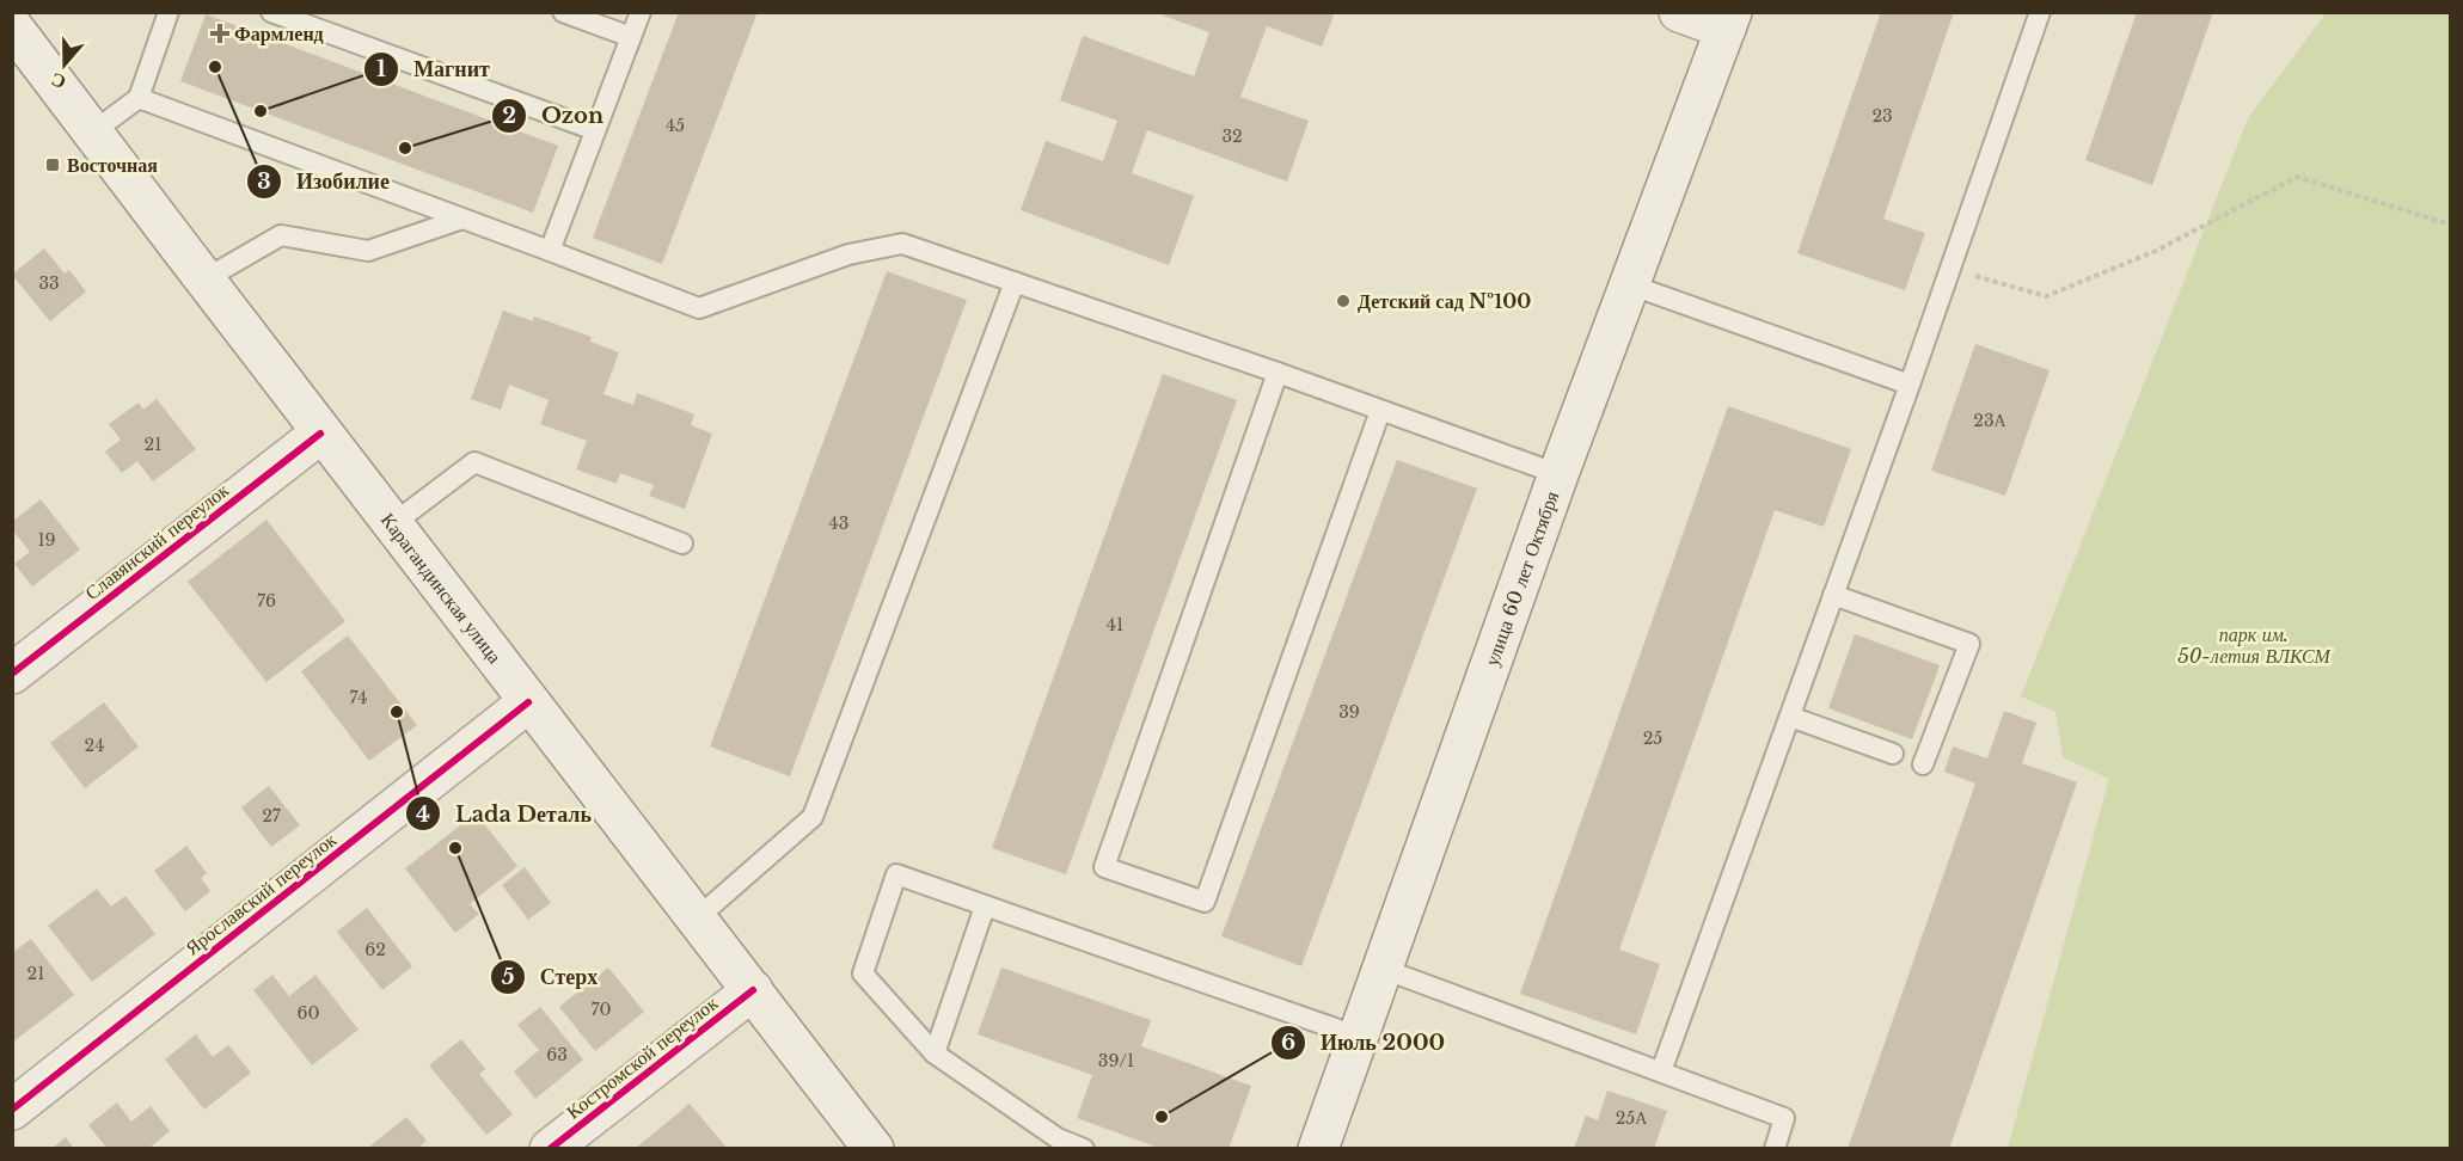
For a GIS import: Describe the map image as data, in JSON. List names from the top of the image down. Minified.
{"streets":{"main road":["Славянский переулок","улица 60 лет Октября","Карагандинская улица","Ярославский переулок","Костромской переулок"]},"crossings":[["Славянский переулок","Карагандинская улица"],["Карагандинская улица","Ярославский переулок"],["Карагандинская улица","Костромской переулок"]],"parks":["парк им. 50-летия ВЛКСМ"],"places":{"health":["Фармленд"],"other":["Изобилие","Магнит","Ozon","Детский сад №100","Lada Dеталь","Стерх","Июль 2000"],"transit":["Восточная"]},"house_numbers":["23","45","32","33","23А","21","43","19","76","41","74","39","25","24","27","62","21","70","60","63","39/1","25А"],"north":"bottom"}
